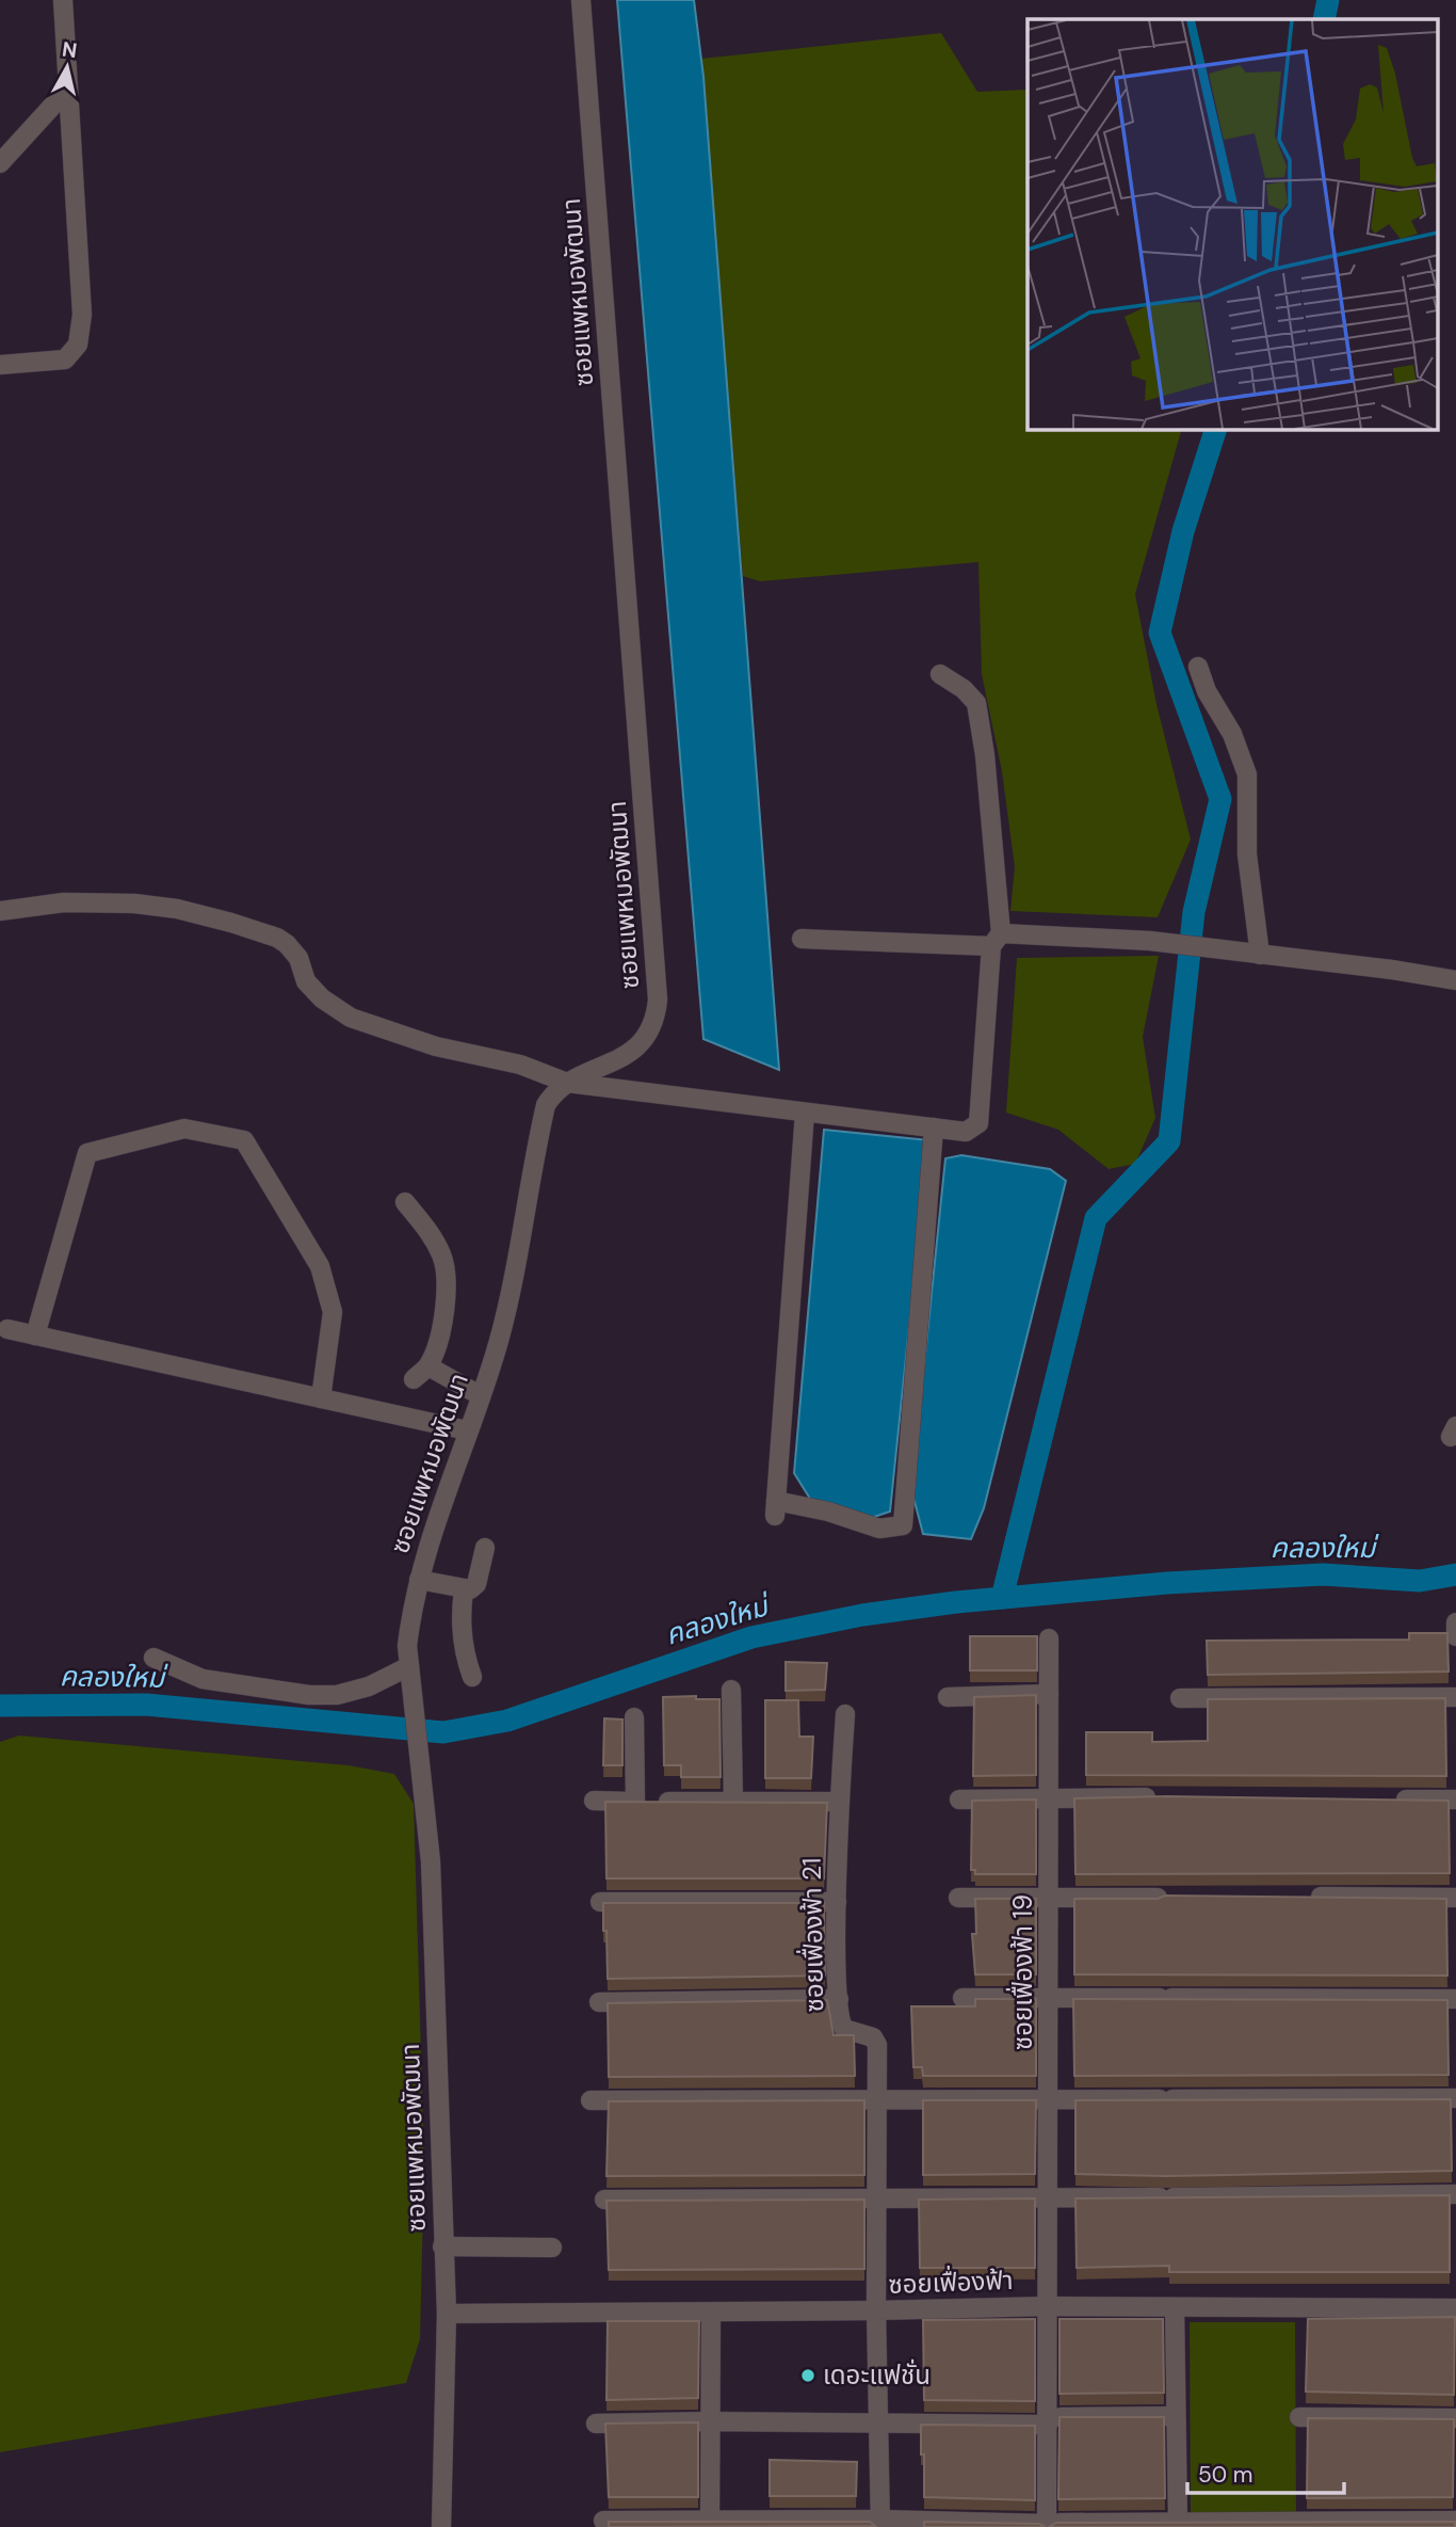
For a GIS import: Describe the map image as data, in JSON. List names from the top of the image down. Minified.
{"streets":{"street":["ซอยแพหมอพัฒนา","ซอยเฟื่องฟ้า 21","ซอยเฟื่องฟ้า 19","ซอยเฟื่องฟ้า"]},"crossings":[["ซอยแพหมอพัฒนา","ซอยเฟื่องฟ้า"],["ซอยเฟื่องฟ้า 21","ซอยเฟื่องฟ้า"],["ซอยเฟื่องฟ้า 19","ซอยเฟื่องฟ้า"]],"water":["คลองใหม่"],"places":["เดอะแฟชั่น"],"scale_bar":"50 m","north":"top"}
